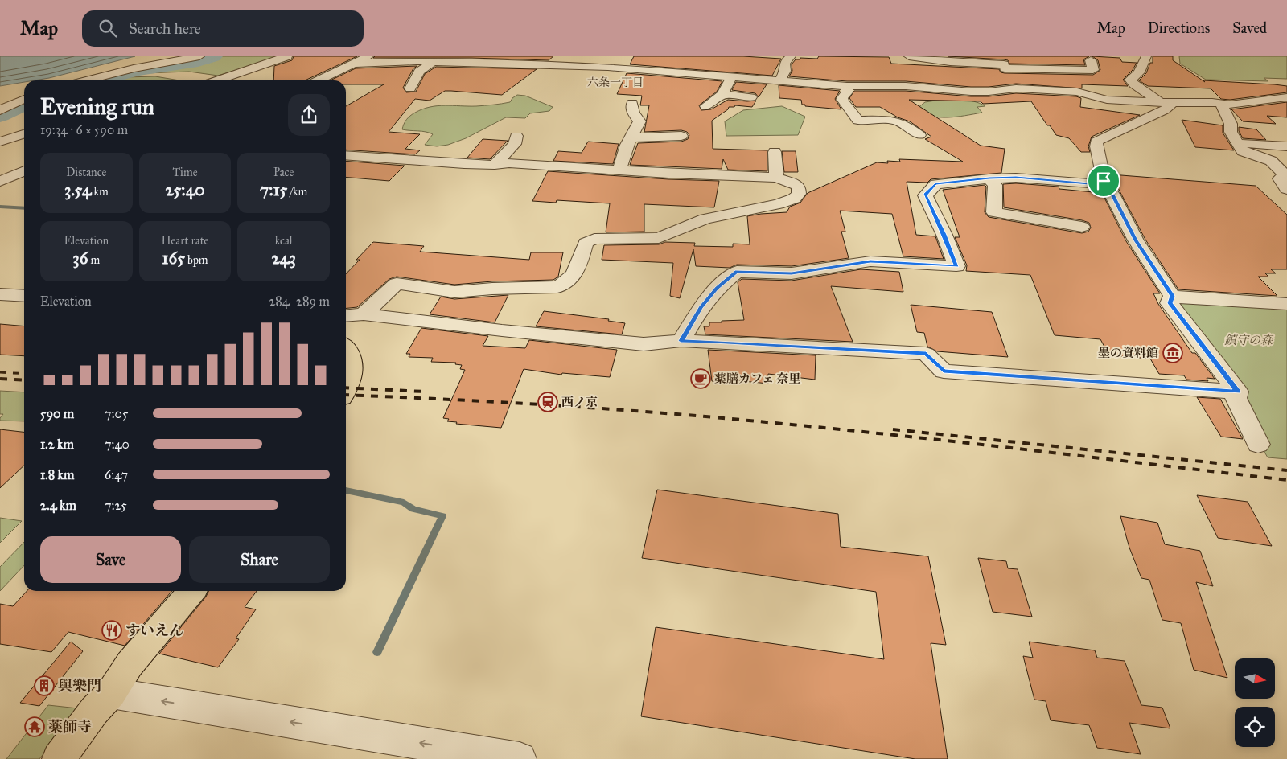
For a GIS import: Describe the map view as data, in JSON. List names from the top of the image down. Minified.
{"districts":["六条一丁目"],"parks":["鎮守の森"],"places":{"museum":["墨の資料館"],"cafe":["薬膳カフェ 奈里"],"station":["西ノ京"],"restaurant":["すいえん"],"building":["與樂門"],"temple":["薬師寺"]},"north":"right","page":{"header":"Map","search":"Search here","nav":["Map","Directions","Saved"],"heading":["Evening run","19:34 · 6 × 590 m"],"stats":[["Distance","3.54 km"],["Time","25:40"],["Pace","7:15 /km"],["Elevation","36 m"],["Heart rate","165 bpm"],["kcal","243"]],"chart":["Elevation","284–289 m"],"list":[{"name":"590 m","note":"7:05"},{"name":"1.2 km","note":"7:40"},{"name":"1.8 km","note":"6:47"},{"name":"2.4 km","note":"7:25"}],"buttons":["Save","Share"]}}
